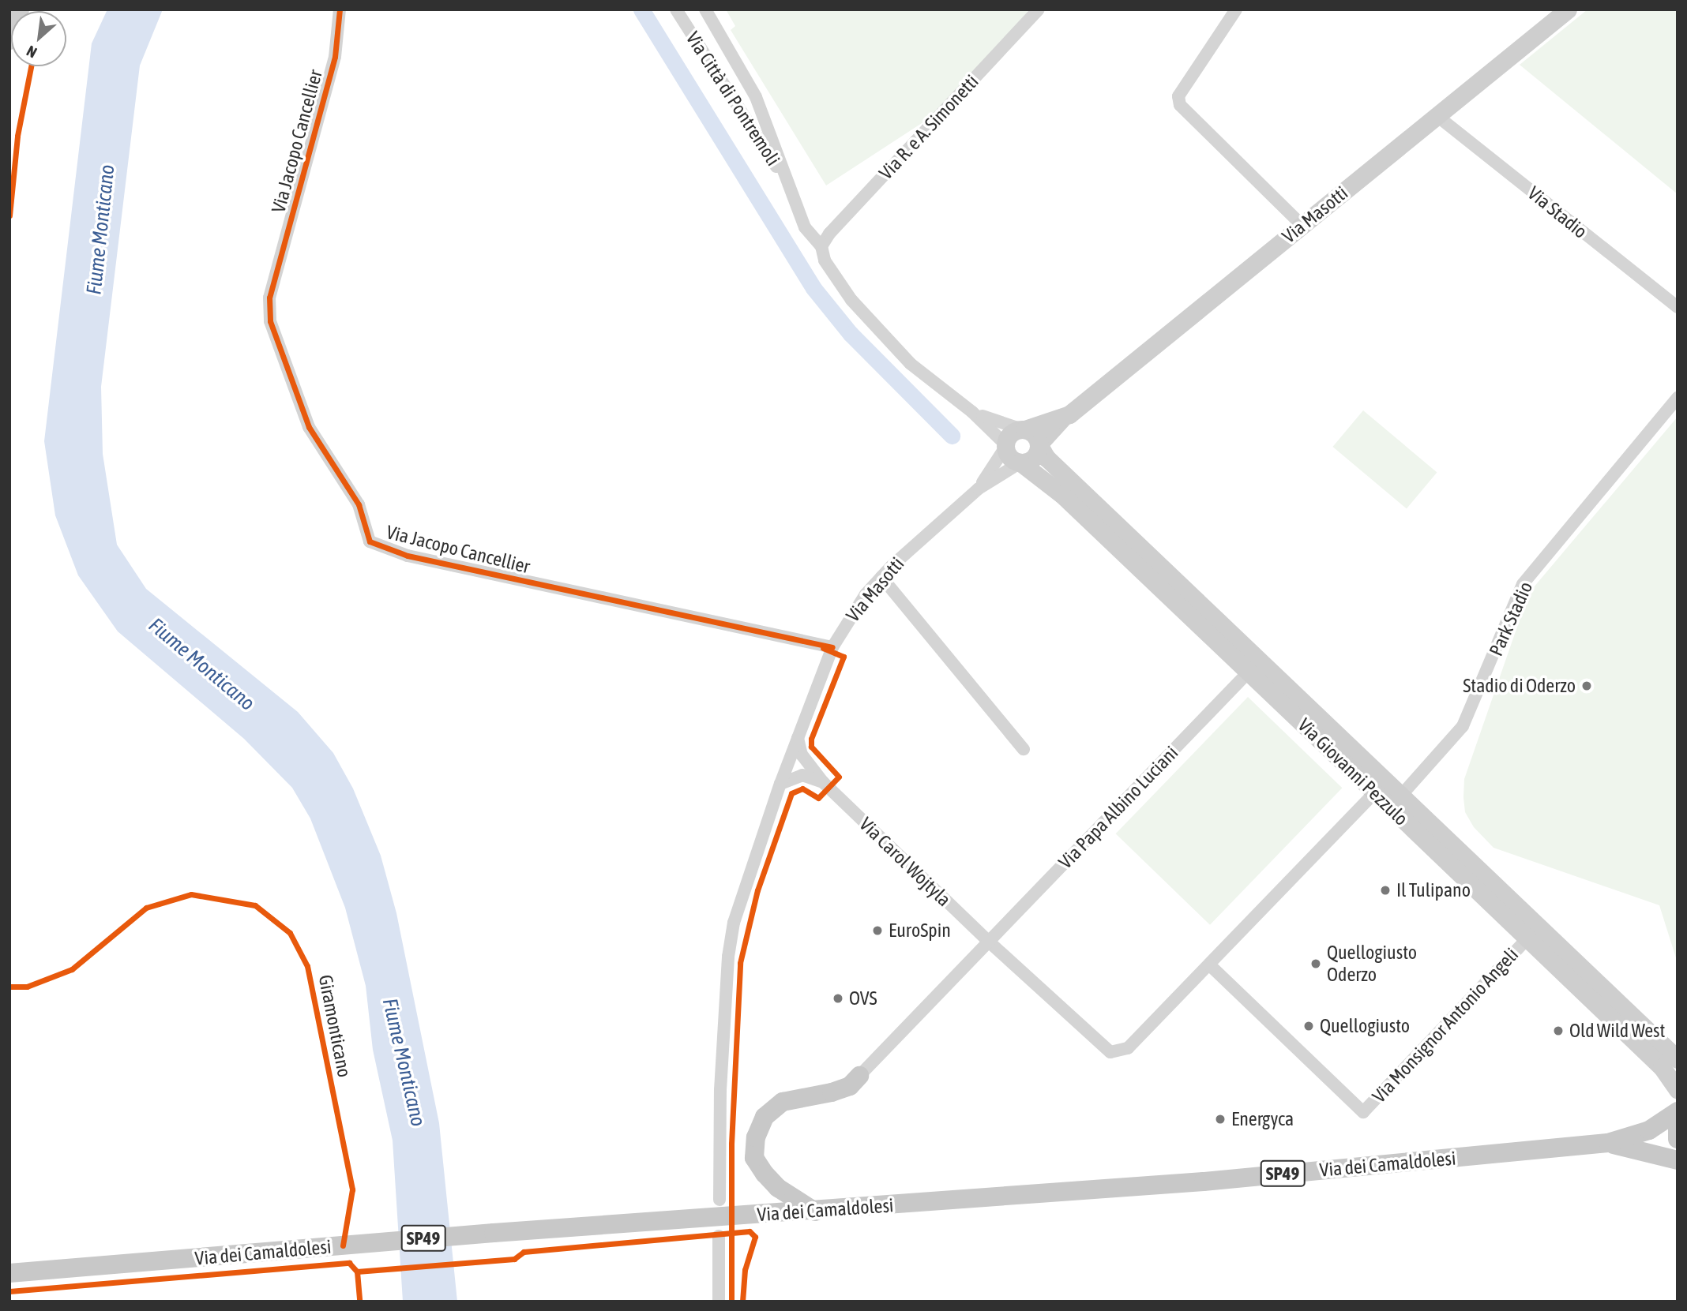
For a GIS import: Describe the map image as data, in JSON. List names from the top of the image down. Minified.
{"streets":{"main road":["Via dei Camaldolesi","SP49"],"street":["Via Città di Pontremoli","Via R. e A. Simonetti","Via Jacopo Cancellier","Via Stadio","Via Masotti","Park Stadio","Via Giovanni Pezzulo","Via Papa Albino Luciani","Via Carol Wojtyla","Via Monsignor Antonio Angeli"],"cycle path":["Giramonticano"]},"crossings":[["Via Città di Pontremoli","Via R. e A. Simonetti"],["Via Città di Pontremoli","Via Masotti"],["Via Città di Pontremoli","Via Giovanni Pezzulo"],["Via Jacopo Cancellier","Via Masotti"],["Via Stadio","Via Masotti"],["Via Masotti","Via Giovanni Pezzulo"],["Via Masotti","Via Carol Wojtyla"],["Park Stadio","Via Giovanni Pezzulo"],["Via Giovanni Pezzulo","Via Papa Albino Luciani"],["Via Giovanni Pezzulo","Via Monsignor Antonio Angeli"],["Via Papa Albino Luciani","Via Carol Wojtyla"],["Via Carol Wojtyla","Via Monsignor Antonio Angeli"]],"water":["Fiume Monticano"],"places":["Stadio di Oderzo","Il Tulipano","EuroSpin","Quellogiusto Oderzo","OVS","Quellogiusto","Old Wild West","Energyca"],"north":"bottom left"}
